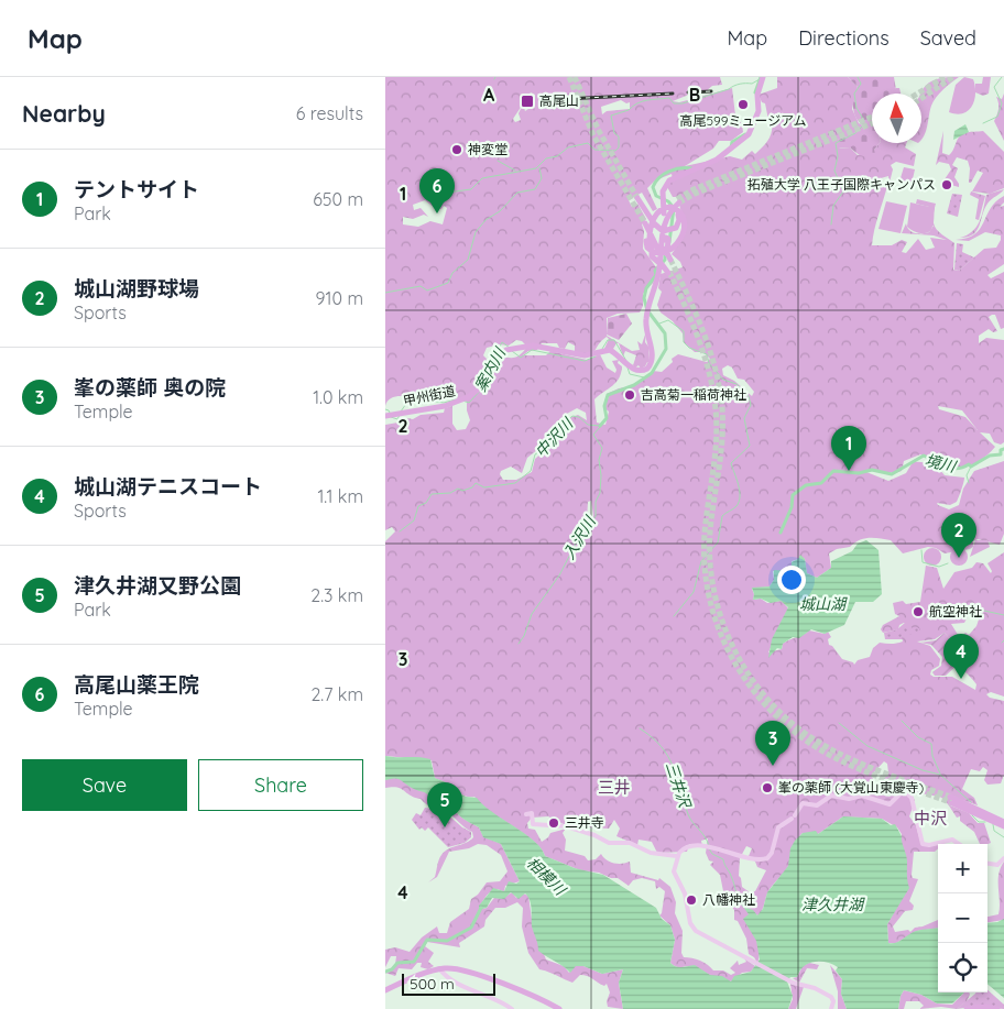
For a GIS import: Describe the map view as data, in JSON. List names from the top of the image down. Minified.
{"streets":{"highway":["甲州街道"]},"districts":["三井","中沢"],"water":["案内川","中沢川","境川","入沢川","城山湖","三井沢","相模川","津久井湖"],"places":{"transit":["高尾山"],"other":["高尾599ミュージアム","神変堂","拓殖大学 八王子国際キャンパス","吉高菊一稲荷神社","航空神社","峯の薬師 (大覚山東慶寺)","三井寺","八幡神社"]},"scale_bar":"500 m","north":"top","page":{"header":"Map","nav":["Map","Directions","Saved"],"heading":["Nearby","6 results"],"list":[{"mark":"1","name":"テントサイト","note":"Park","value":"650 m"},{"mark":"2","name":"城山湖野球場","note":"Sports","value":"910 m"},{"mark":"3","name":"峯の薬師 奥の院","note":"Temple","value":"1.0 km"},{"mark":"4","name":"城山湖テニスコート","note":"Sports","value":"1.1 km"},{"mark":"5","name":"津久井湖又野公園","note":"Park","value":"2.3 km"},{"mark":"6","name":"高尾山薬王院","note":"Temple","value":"2.7 km"}],"pins":["6","1","2","4","3","5"],"buttons":["Save","Share"],"map_buttons":["+","−"],"scale":"500 m"},"grid":{"columns":["A","B"],"rows":["1","2","3","4"]}}
